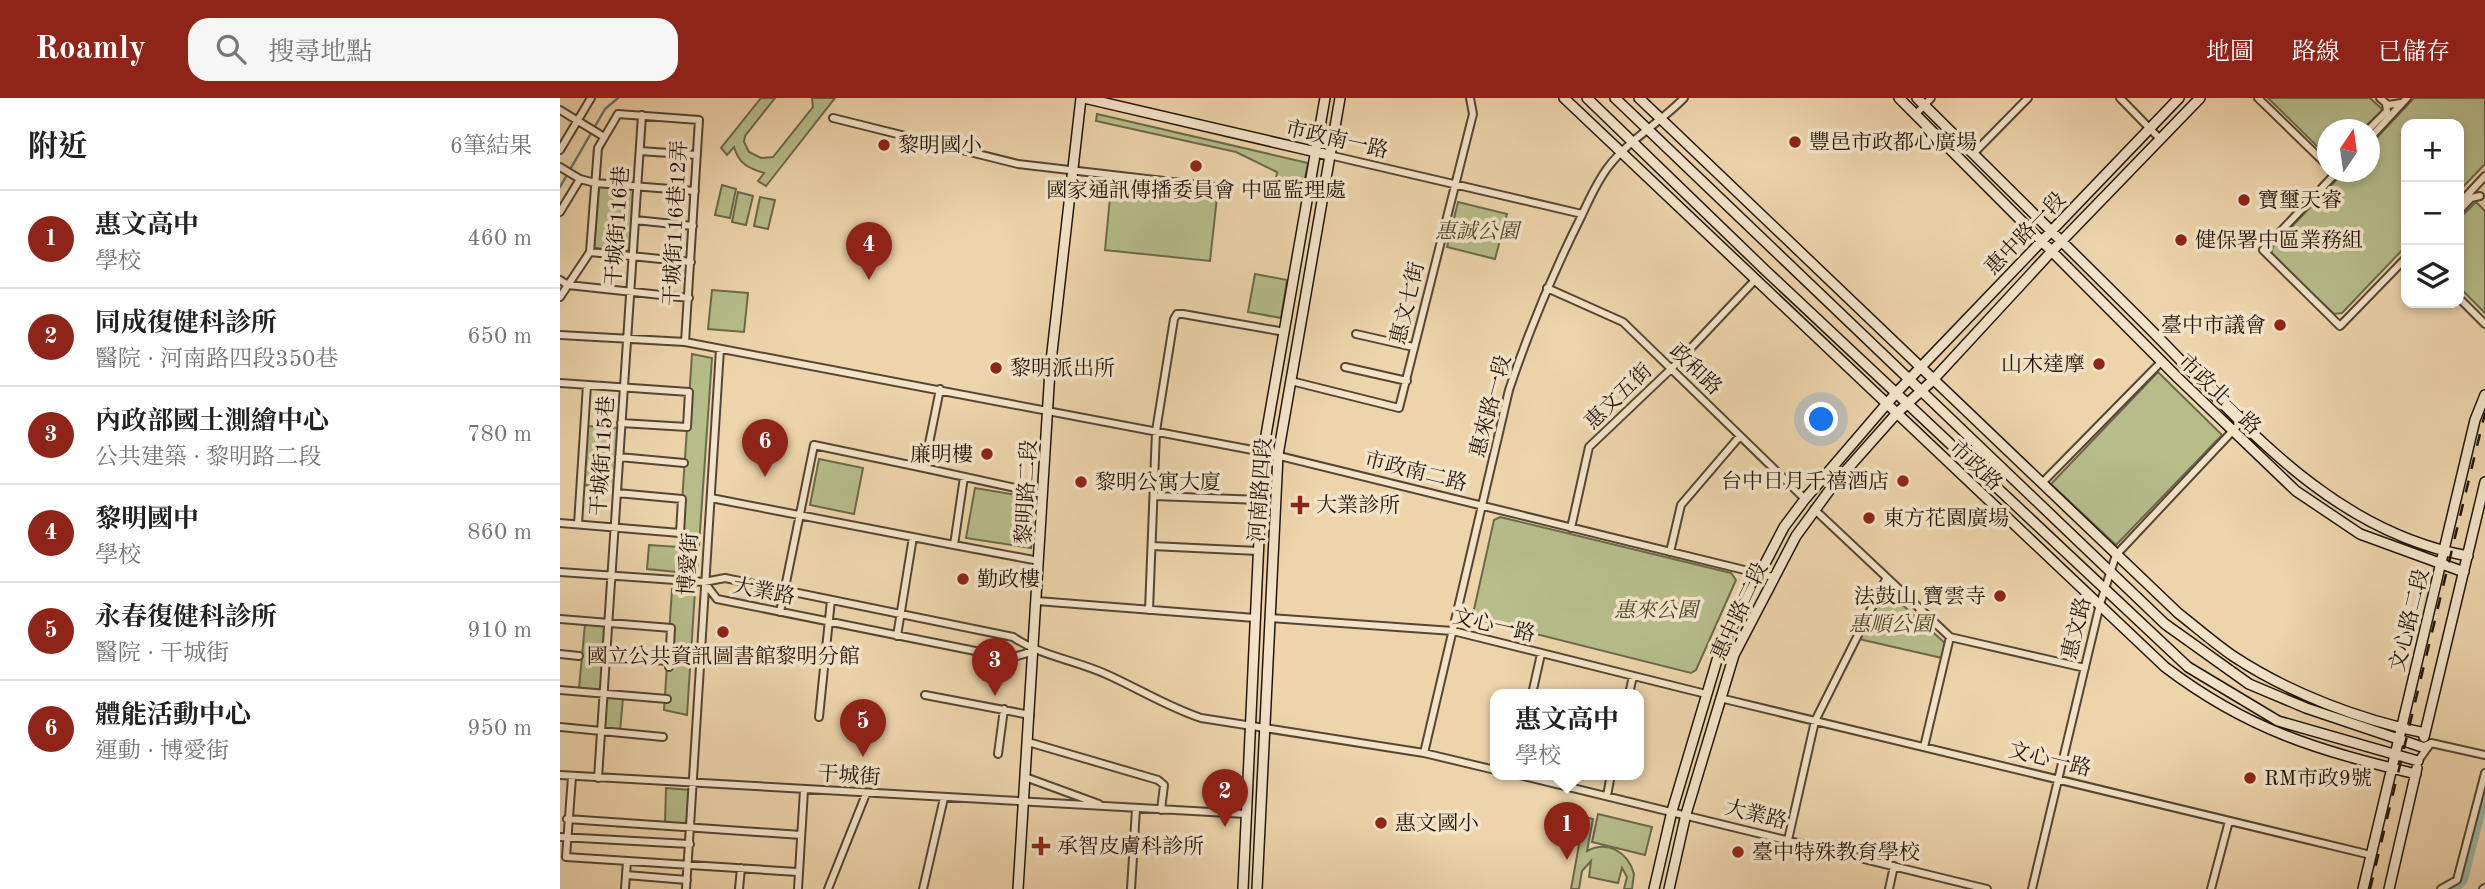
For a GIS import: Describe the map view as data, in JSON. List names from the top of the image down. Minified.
{"streets":{"street":["市政南一路","干城街116巷12弄","干城街116巷","惠中路一段","惠文七街","政和路","市政北一路","惠文五街","惠來路一段","干城街115巷","市政路","市政南二路","河南路四段","黎明路二段","博愛街","大業路","惠中路二段","文心路二段","文心一路","惠文路","干城街"]},"crossings":[["市政南一路","惠文七街"],["市政南一路","惠來路一段"],["市政南一路","河南路四段"],["市政南一路","黎明路二段"],["干城街116巷12弄","干城街116巷"],["干城街116巷","干城街115巷"],["惠中路一段","市政北一路"],["惠中路一段","市政路"],["惠中路一段","惠中路二段"],["惠文七街","河南路四段"],["政和路","惠文五街"],["政和路","惠來路一段"],["政和路","惠中路二段"],["市政北一路","文心路二段"],["市政北一路","惠文路"],["惠文五街","市政路"],["惠文五街","市政南二路"],["惠來路一段","市政路"],["惠來路一段","市政南二路"],["惠來路一段","大業路"],["惠來路一段","文心一路"],["干城街115巷","干城街"],["市政路","惠中路二段"],["市政路","文心路二段"],["市政路","惠文路"],["市政南二路","河南路四段"],["市政南二路","黎明路二段"],["市政南二路","惠中路二段"],["河南路四段","大業路"],["河南路四段","文心一路"],["河南路四段","干城街"],["黎明路二段","大業路"],["黎明路二段","干城街"],["博愛街","大業路"],["博愛街","干城街"],["大業路","惠中路二段"],["惠中路二段","文心一路"],["文心路二段","文心一路"],["文心一路","惠文路"]],"parks":["惠誠公園","惠來公園","惠順公園"],"places":{"other":["豐邑市政都心廣場","黎明國小","國家通訊傳播委員會 中區監理處","寶璽天睿","健保署中區業務組","臺中市議會","山木達摩","黎明派出所","廉明樓","台中日月千禧酒店","黎明公寓大廈","東方花園廣場","勤政樓","法鼓山 寶雲寺","國立公共資訊圖書館黎明分館","RM市政9號","惠文國小","臺中特殊教育學校"],"health":["大業診所","承智皮膚科診所"]},"north":"top","page":{"header":"Roamly","search":"搜尋地點","nav":["地圖","路線","已儲存"],"heading":["附近","6筆結果"],"map_buttons":["+","−"],"list":[{"mark":"1","name":"惠文高中","note":"學校","value":"460 m"},{"mark":"2","name":"同成復健科診所","note":"醫院 · 河南路四段350巷","value":"650 m"},{"mark":"3","name":"內政部國土測繪中心","note":"公共建築 · 黎明路二段","value":"780 m"},{"mark":"4","name":"黎明國中","note":"學校","value":"860 m"},{"mark":"5","name":"永春復健科診所","note":"醫院 · 干城街","value":"910 m"},{"mark":"6","name":"體能活動中心","note":"運動 · 博愛街","value":"950 m"}],"pins":["4","6","3","5","2","1"],"popup":["惠文高中","學校"]}}
